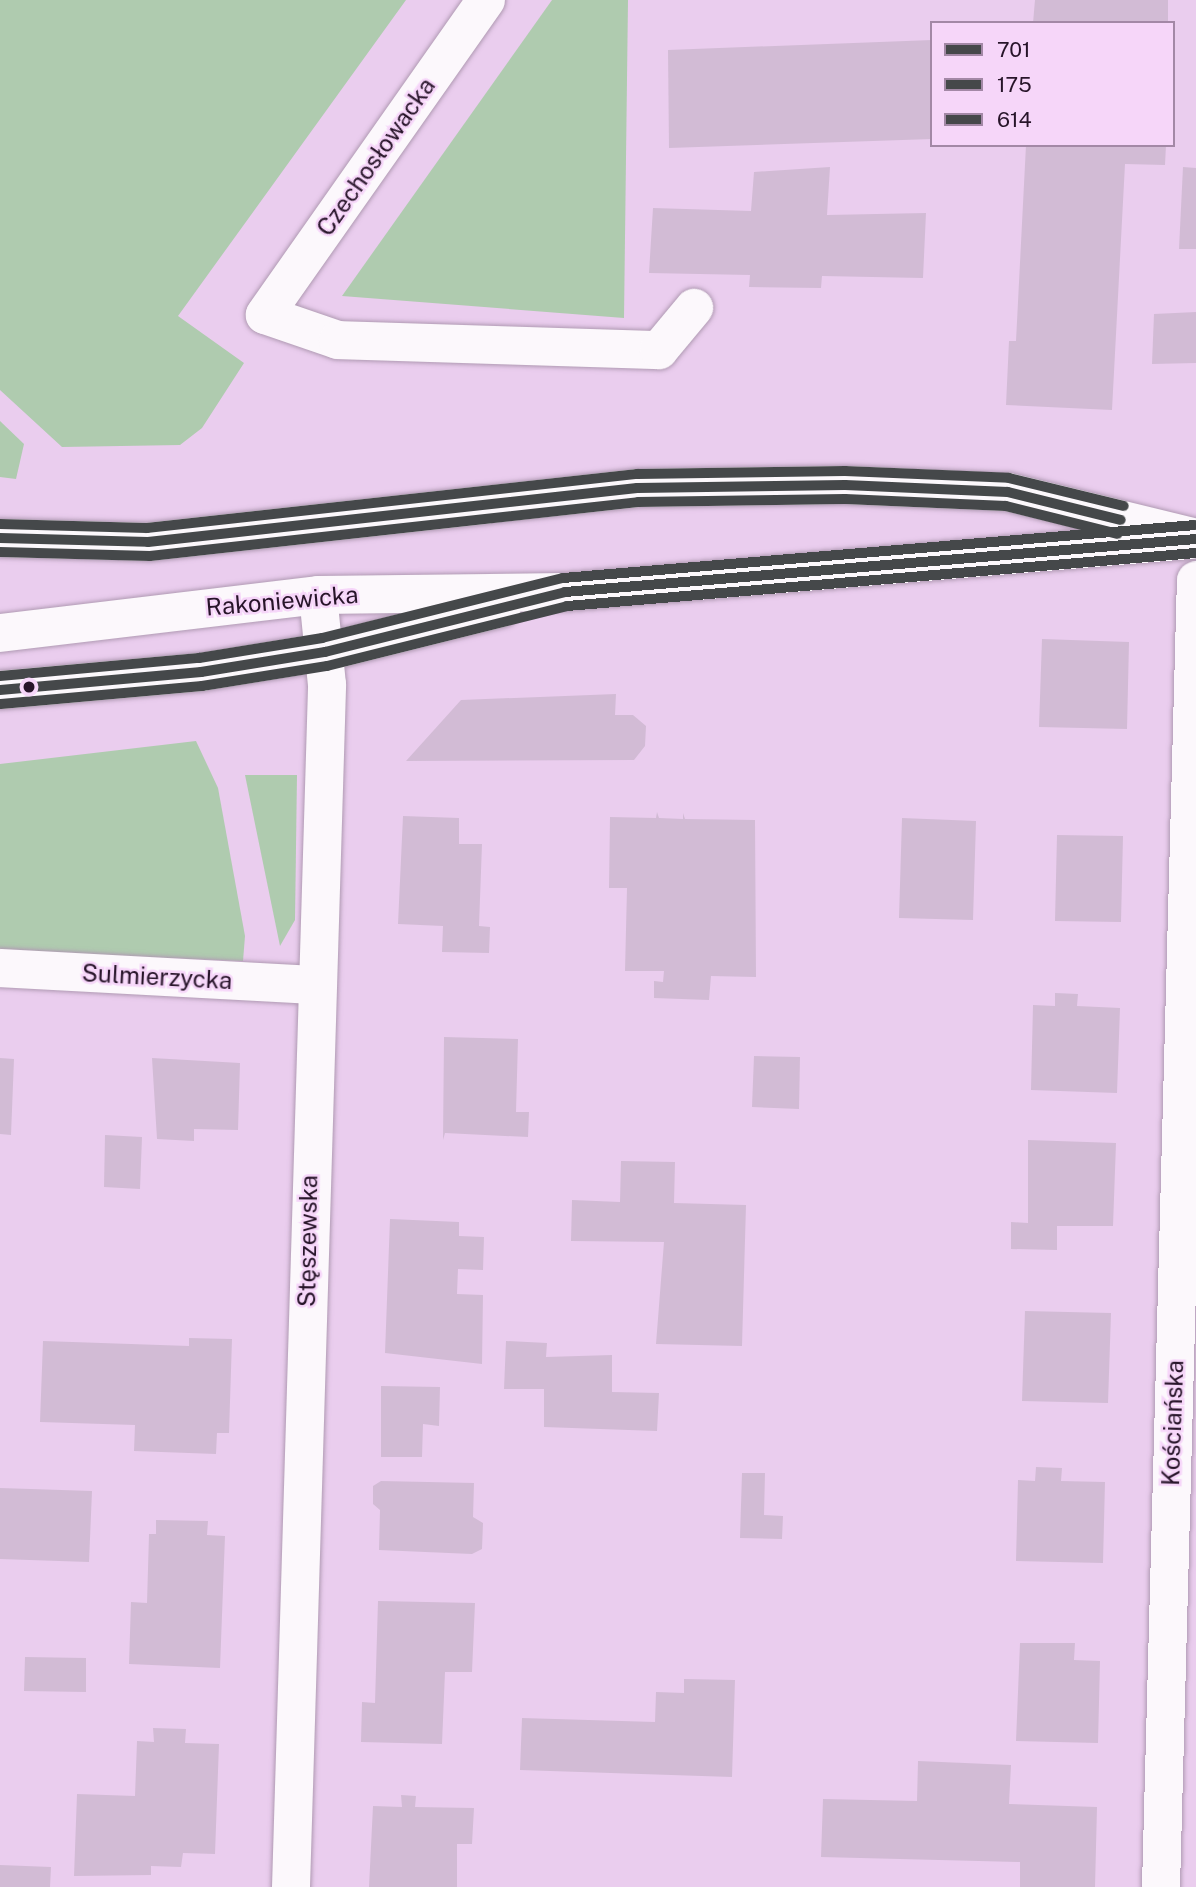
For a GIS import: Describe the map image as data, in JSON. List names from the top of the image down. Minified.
{"streets":{"street":["Czechosłowacka","Rakoniewicka","Sulmierzycka","Stęszewska","Kościańska"]},"crossings":[["Rakoniewicka","Stęszewska"],["Sulmierzycka","Stęszewska"]],"lines":["transit line 614","transit line 701","transit line 175"],"legend":["701","175","614"]}
